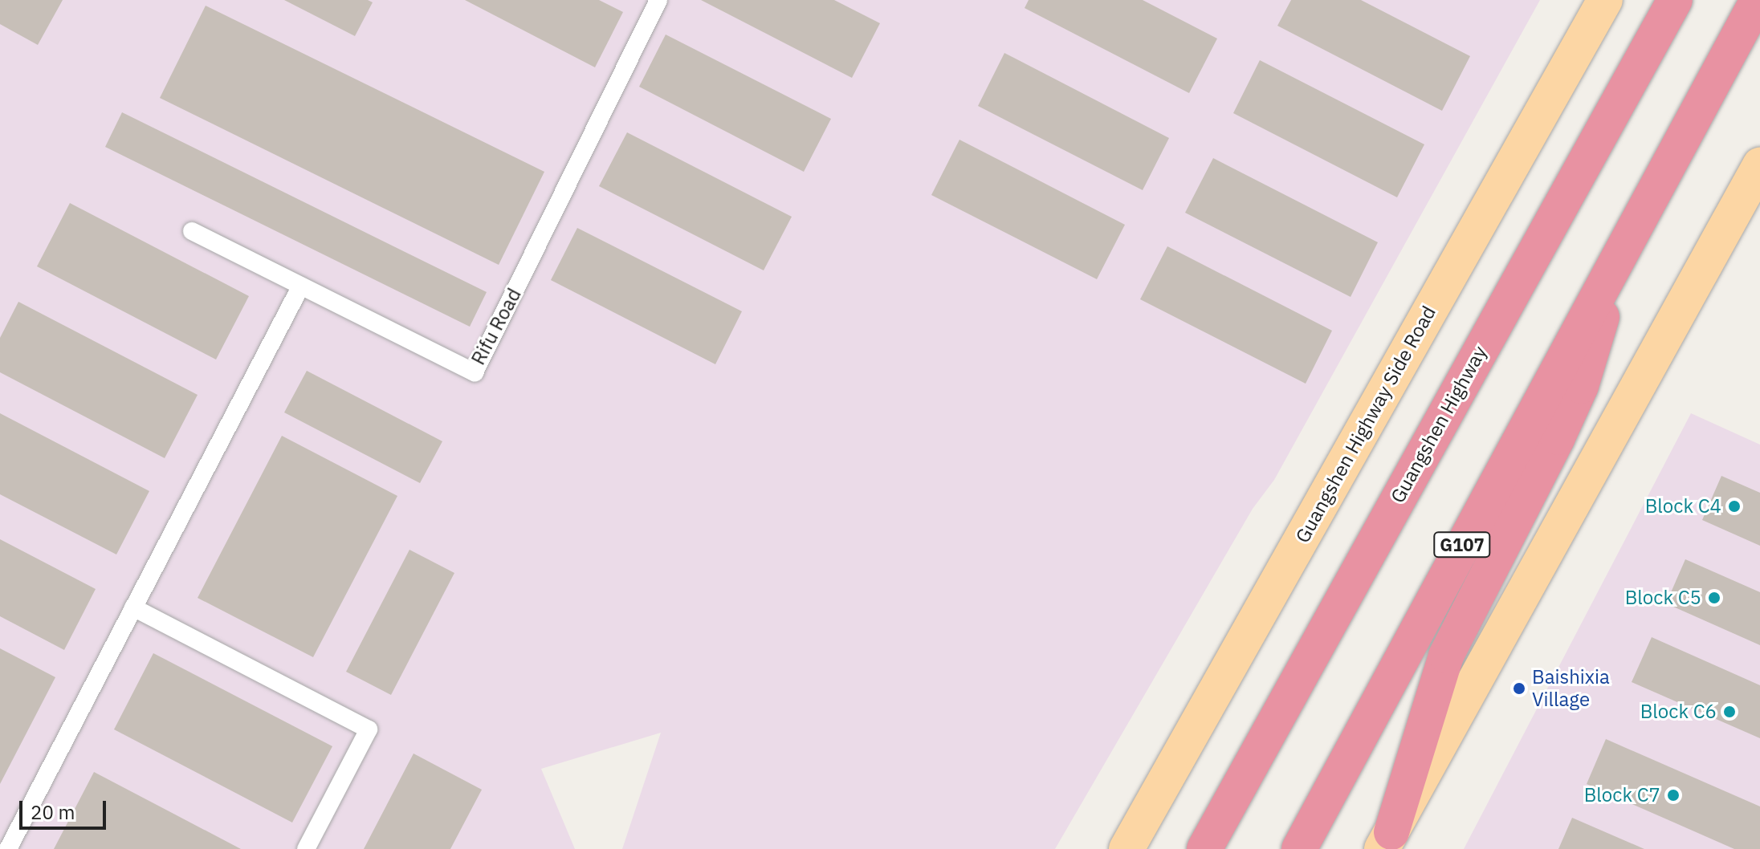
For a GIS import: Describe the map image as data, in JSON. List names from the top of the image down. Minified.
{"streets":{"highway":["Guangshen Highway","G107"],"main road":["Guangshen Highway Side Road"],"lane":["Rifu Road"]},"places":["Block C4","Block C5","Baishixia Village","Block C6","Block C7"],"scale_bar":"20 m"}
